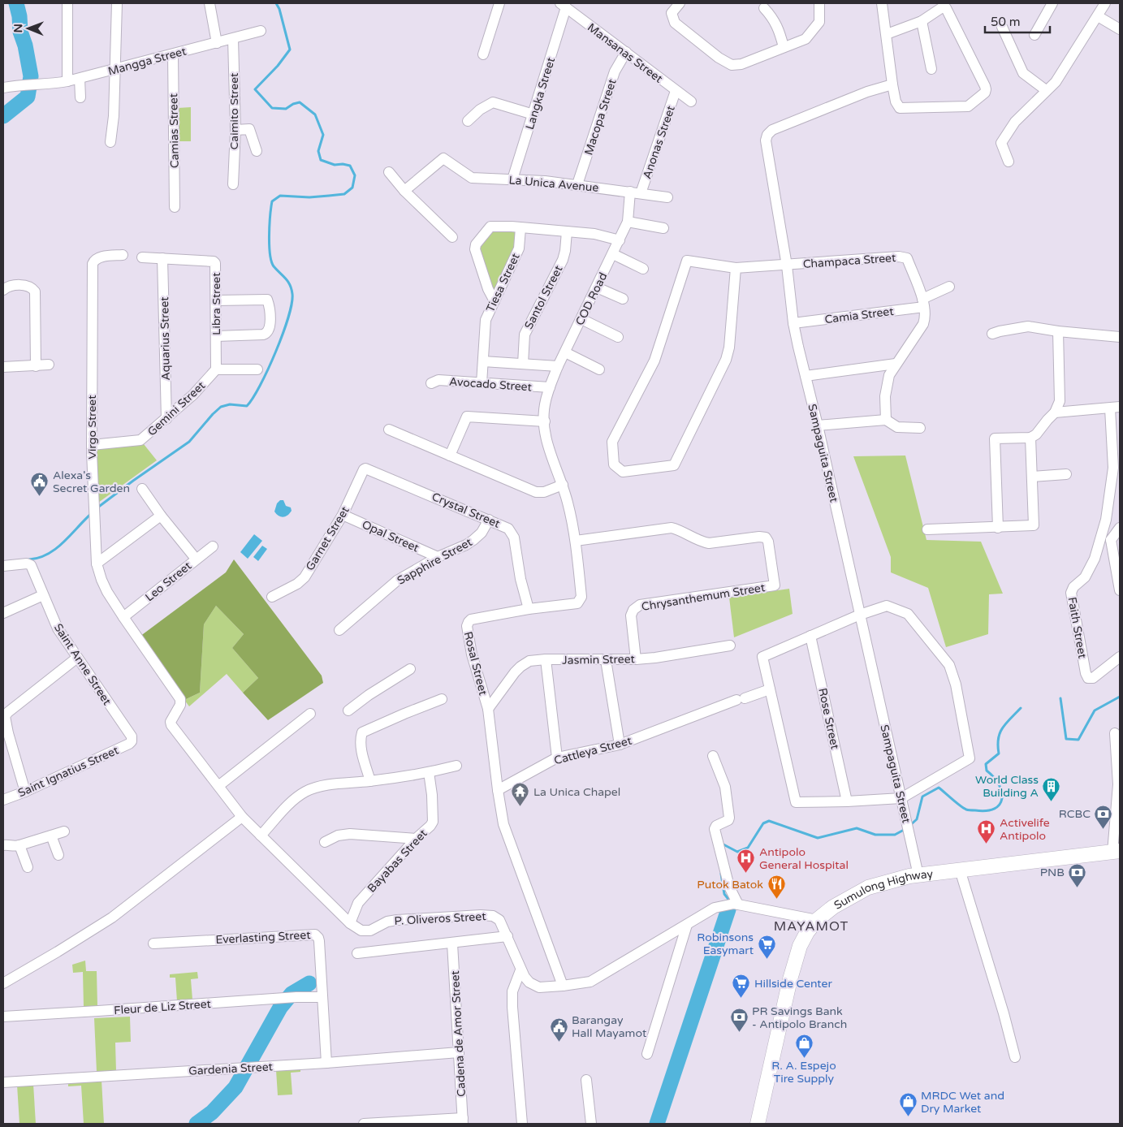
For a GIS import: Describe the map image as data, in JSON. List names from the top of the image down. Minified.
{"streets":{"main road":["Sumulong Highway"],"street":["Mansanas Street","Mangga Street","Langka Street","Caimito Street","Macopa Street","Camias Street","Anonas Street","La Unica Avenue","Champaca Street","Tiesa Street","Santol Street","COD Road","Libra Street","Camia Street","Aquarius Street","Avocado Street","Gemini Street","Virgo Street","Sampaguita Street","Crystal Street","Opal Street","Garnet Street","Sapphire Street","Leo Street","Chrysanthemum Street","Faith Street","Jasmin Street","Rosal Street","Saint Anne Street","Rose Street","Cattleya Street","Saint Ignatius Street","Bayabas Street","P. Oliveros Street","Everlasting Street","Fleur de Liz Street","Cadena de Amor Street","Gardenia Street"]},"crossings":[["Mansanas Street","Langka Street"],["Mansanas Street","Macopa Street"],["Mansanas Street","Anonas Street"],["Mangga Street","Caimito Street"],["Mangga Street","Camias Street"],["Langka Street","La Unica Avenue"],["Macopa Street","La Unica Avenue"],["Anonas Street","La Unica Avenue"],["La Unica Avenue","COD Road"],["Champaca Street","Camia Street"],["Champaca Street","Sampaguita Street"],["Tiesa Street","Avocado Street"],["COD Road","Avocado Street"],["COD Road","Rosal Street"],["Libra Street","Aquarius Street"],["Libra Street","Gemini Street"],["Camia Street","Sampaguita Street"],["Aquarius Street","Gemini Street"],["Gemini Street","Virgo Street"],["Virgo Street","Leo Street"],["Virgo Street","P. Oliveros Street"],["Sampaguita Street","Sumulong Highway"],["Crystal Street","Garnet Street"],["Crystal Street","Sapphire Street"],["Crystal Street","Rosal Street"],["Opal Street","Garnet Street"],["Opal Street","Sapphire Street"],["Chrysanthemum Street","Jasmin Street"],["Chrysanthemum Street","Rosal Street"],["Jasmin Street","Rosal Street"],["Rosal Street","Cattleya Street"],["Rosal Street","P. Oliveros Street"],["Saint Anne Street","Saint Ignatius Street"],["Bayabas Street","P. Oliveros Street"],["Sumulong Highway","P. Oliveros Street"],["Everlasting Street","Fleur de Liz Street"],["Everlasting Street","Gardenia Street"],["Cadena de Amor Street","Gardenia Street"]],"districts":["MAYAMOT"],"places":{"public building":["Alexa's Secret Garden","Barangay Hall Mayamot"],"building":["World Class Building A"],"temple":["La Unica Chapel"],"bank":["RCBC","PNB","PR Savings Bank - Antipolo Branch"],"hospital":["Activelife Antipolo","Antipolo General Hospital"],"restaurant":["Putok Batok"],"supermarket":["Robinsons Easymart","Hillside Center"],"shop":["R. A. Espejo Tire Supply","MRDC Wet and Dry Market"]},"scale_bar":"50 m","north":"left"}
